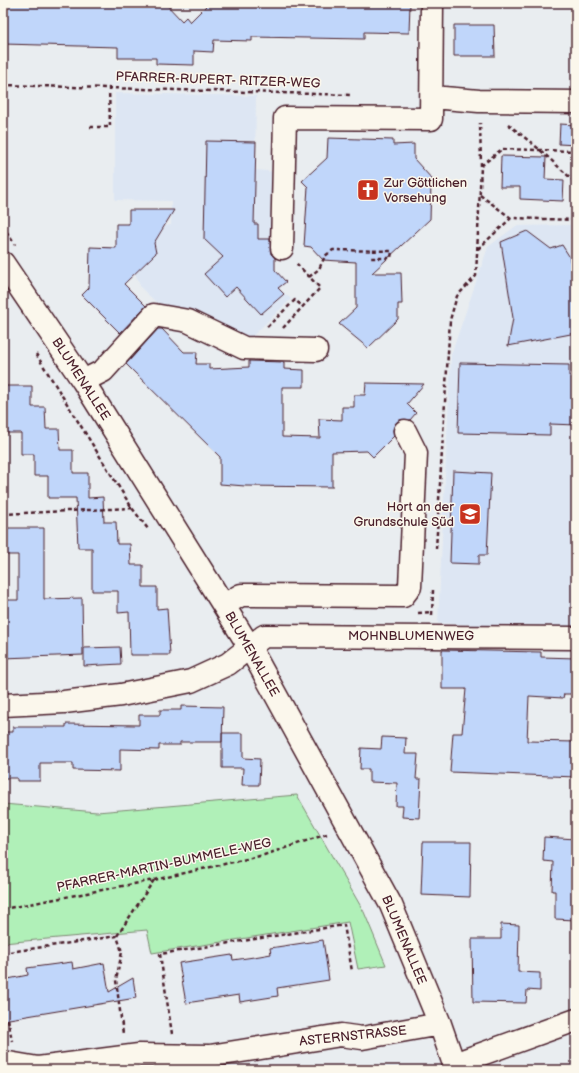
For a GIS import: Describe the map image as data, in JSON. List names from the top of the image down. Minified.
{"streets":{"street":["BLUMENALLEE","MOHNBLUMENWEG","ASTERNSTRASSE"],"path":["PFARRER-RUPERT- RITZER-WEG","PFARRER-MARTIN-BUMMELE-WEG"]},"crossings":[["BLUMENALLEE","MOHNBLUMENWEG"],["BLUMENALLEE","ASTERNSTRASSE"]],"places":{"church":["Zur Göttlichen Vorsehung"],"school or university":["Hort an der Grundschule Süd"]}}
